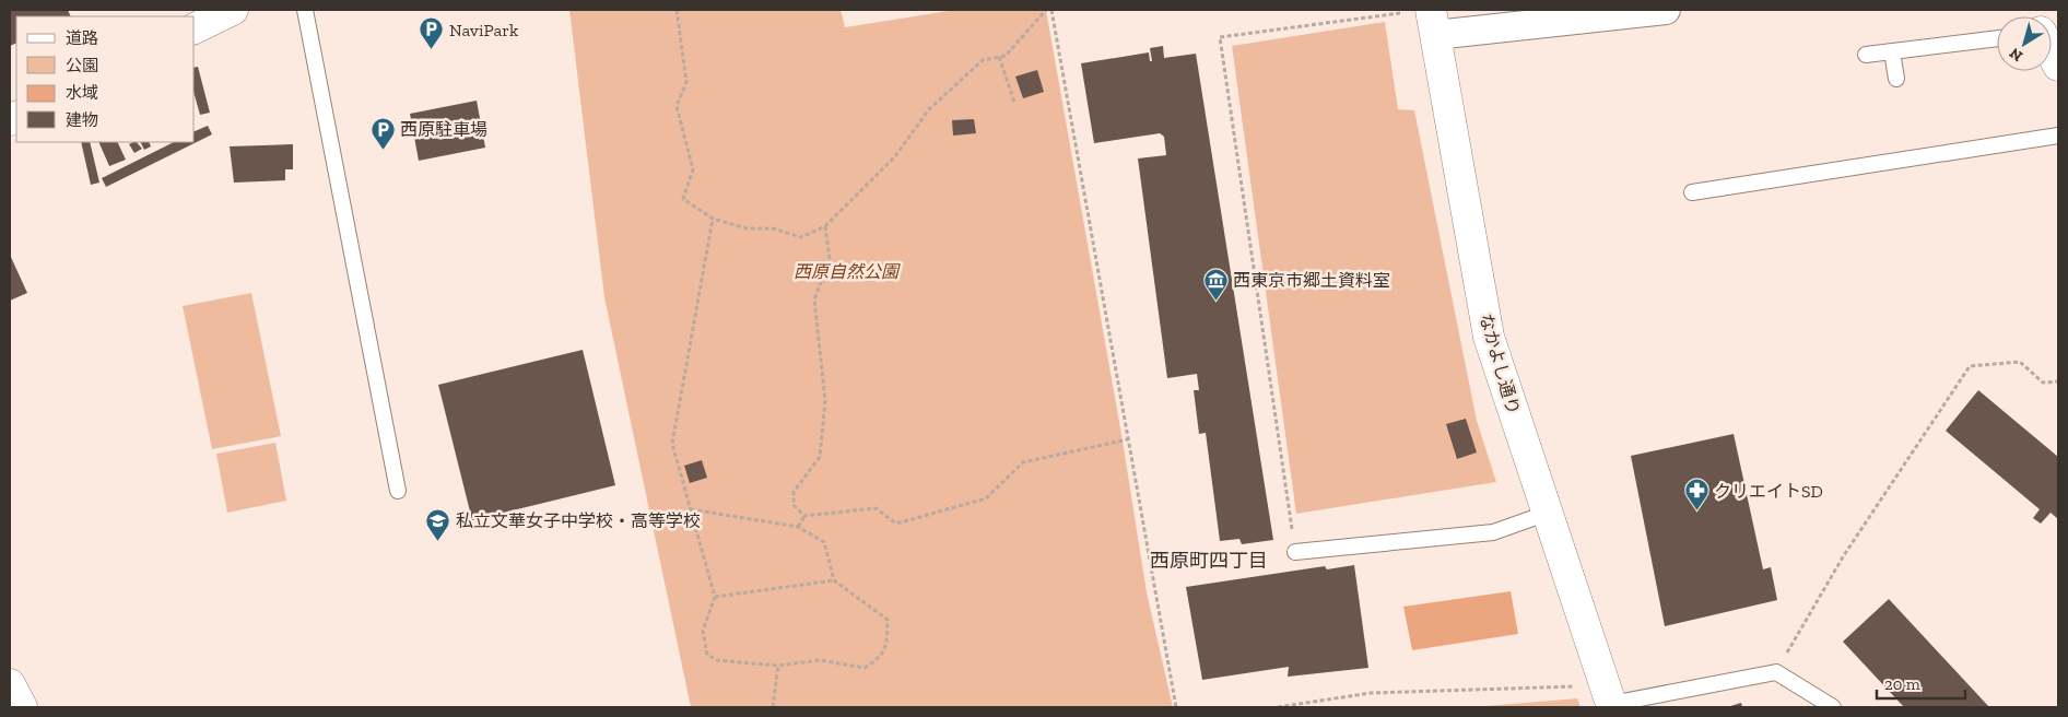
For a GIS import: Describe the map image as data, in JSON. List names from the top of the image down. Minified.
{"streets":{"street":["なかよし通り"]},"districts":["西原町四丁目"],"parks":["西原自然公園"],"places":{"parking":["NaviPark","西原駐車場"],"museum":["西東京市郷土資料室"],"pharmacy":["クリエイトSD"],"school or university":["私立文華女子中学校・高等学校"]},"legend":["道路","公園","水域","建物"],"scale_bar":"20 m","north":"bottom left"}
